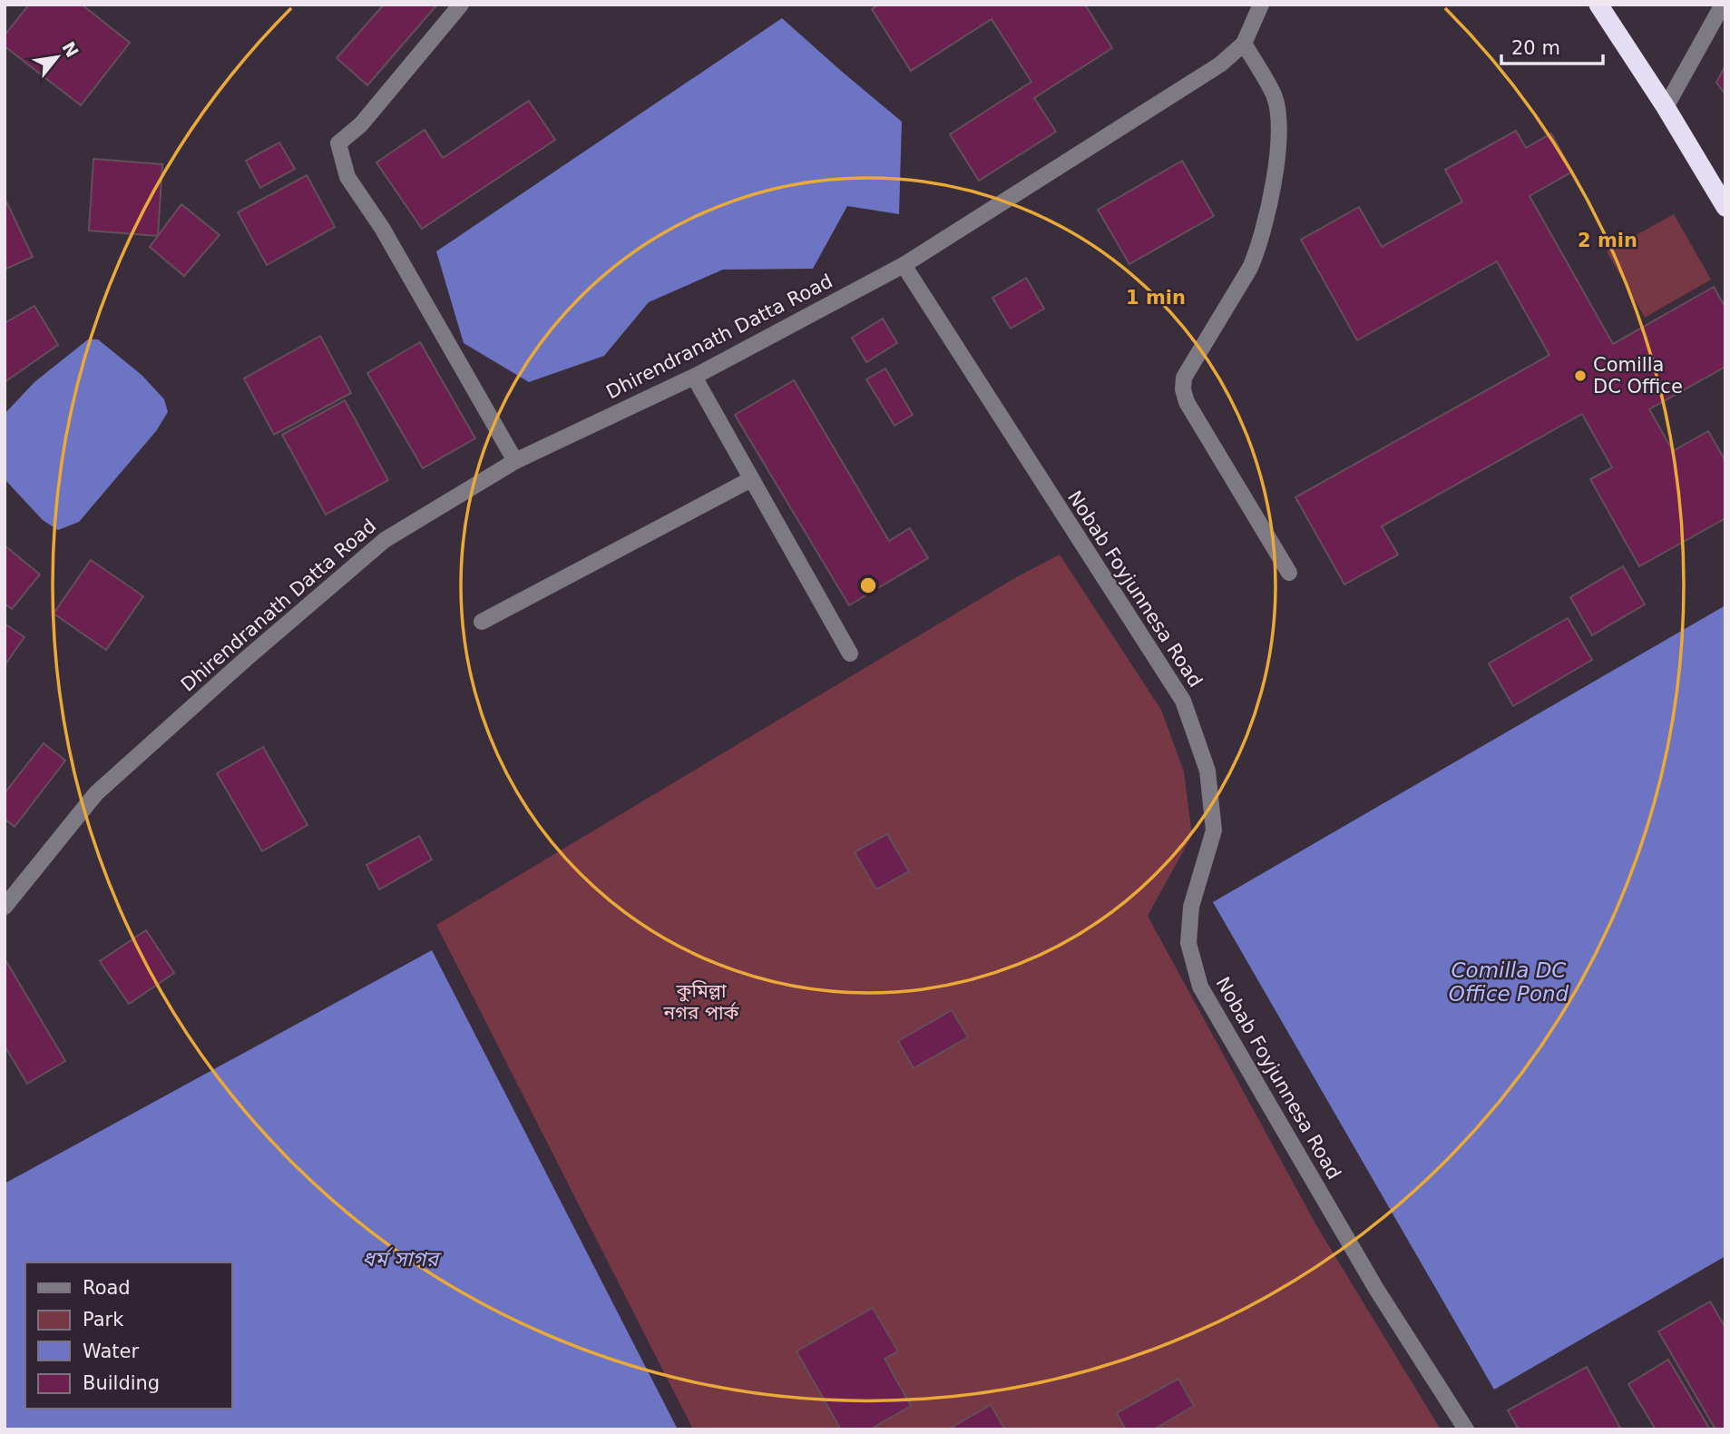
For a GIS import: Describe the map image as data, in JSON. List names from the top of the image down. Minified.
{"streets":{"street":["Dhirendranath Datta Road","Nobab Foyjunnesa Road"]},"crossings":[["Dhirendranath Datta Road","Nobab Foyjunnesa Road"]],"water":["Comilla DC Office Pond","ধর্ম সাগর"],"parks":["কুমিল্লা নগর পার্ক"],"places":["Comilla DC Office"],"legend":["Road","Park","Water","Building"],"scale_bar":"20 m","north":"top right","rings":["2 min","1 min"]}
